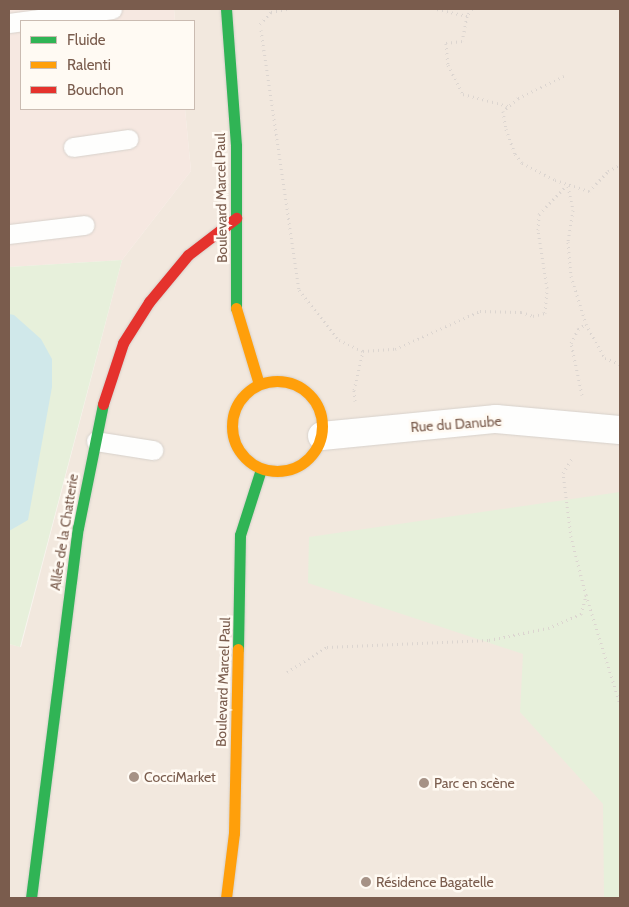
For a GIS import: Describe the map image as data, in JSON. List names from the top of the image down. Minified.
{"streets":{"street":["Boulevard Marcel Paul","Rue du Danube","Allée de la Chatterie"]},"crossings":[["Boulevard Marcel Paul","Rue du Danube"],["Boulevard Marcel Paul","Allée de la Chatterie"]],"places":["CocciMarket","Parc en scène","Résidence Bagatelle"],"legend":["Fluide","Ralenti","Bouchon"]}
